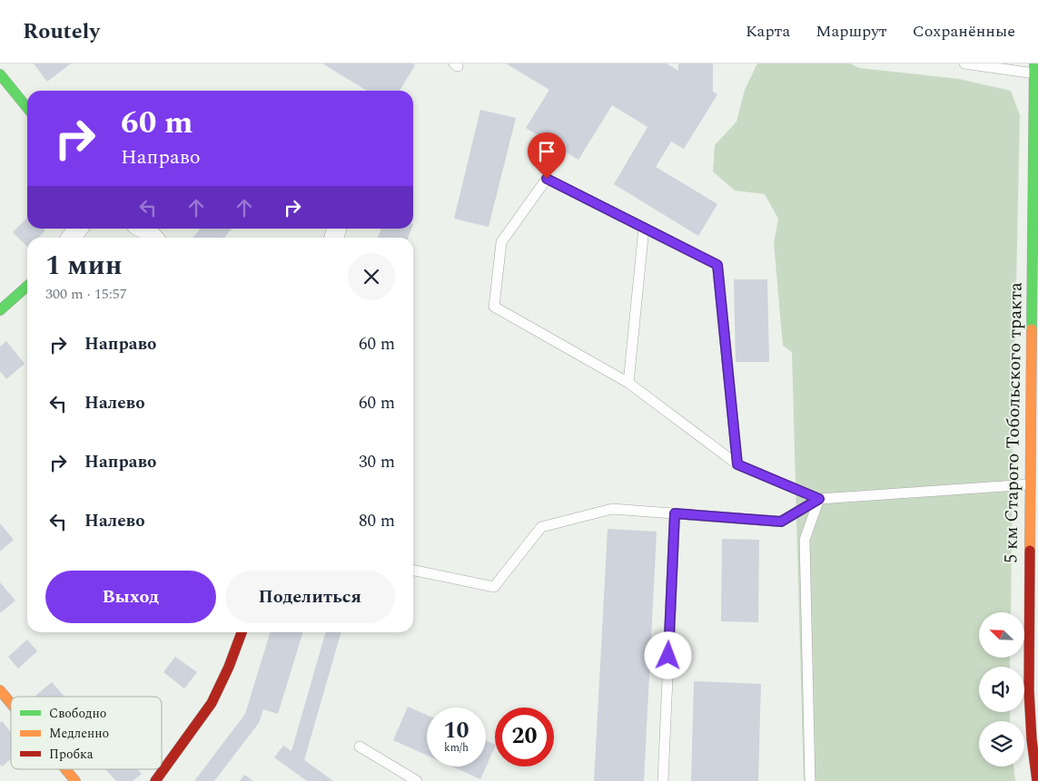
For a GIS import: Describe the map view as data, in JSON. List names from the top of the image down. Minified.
{"streets":{"street":["5 км Старого Тобольского тракта"]},"legend":["Свободно","Медленно","Пробка"],"north":"top left","page":{"header":"Routely","nav":["Карта","Маршрут","Сохранённые"],"turn":["60 m","Направо"],"heading":["1 мин","300 m · 15:57"],"list":[{"name":"Направо","value":"60 m"},{"name":"Налево","value":"60 m"},{"name":"Направо","value":"30 m"},{"name":"Налево","value":"80 m"}],"buttons":["Выход","Поделиться"],"speed":"10 km/h","limit":"20"}}
